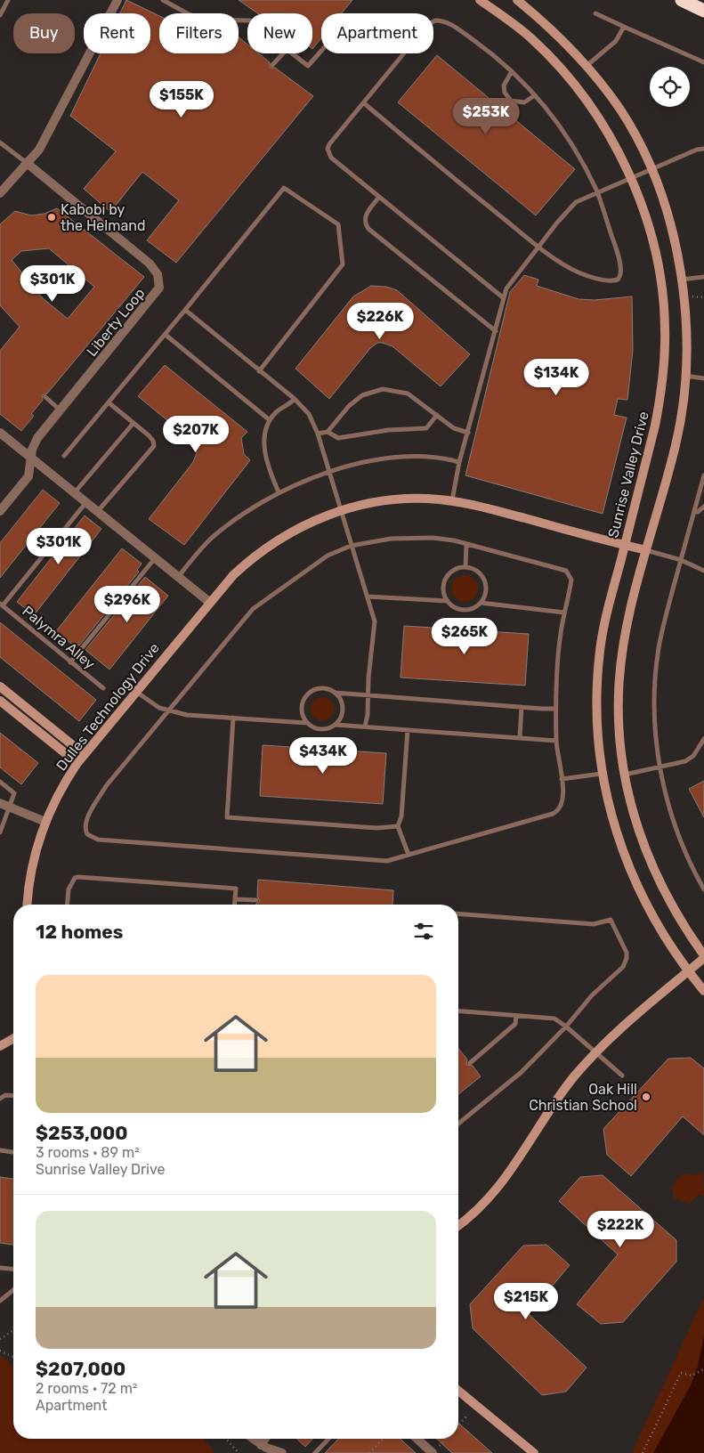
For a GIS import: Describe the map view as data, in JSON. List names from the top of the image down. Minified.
{"streets":{"main road":["Sunrise Valley Drive","Dulles Technology Drive"],"street":["Liberty Loop"],"lane":["Palymra Alley"]},"crossings":[["Sunrise Valley Drive","Dulles Technology Drive"]],"places":["Kabobi by the Helmand","Oak Hill Christian School"],"page":{"chip":["Buy","Rent","Filters","New","Apartment"],"price":["$155K","$253K","$301K","$226K","$134K","$207K","$301K","$296K","$265K","$434K","$222K","$215K"],"heading":"12 homes","list":[{"name":"$253,000","note":"3 rooms · 89 m² · Sunrise Valley Drive"},{"name":"$207,000","note":"2 rooms · 72 m² · Apartment"}]}}
